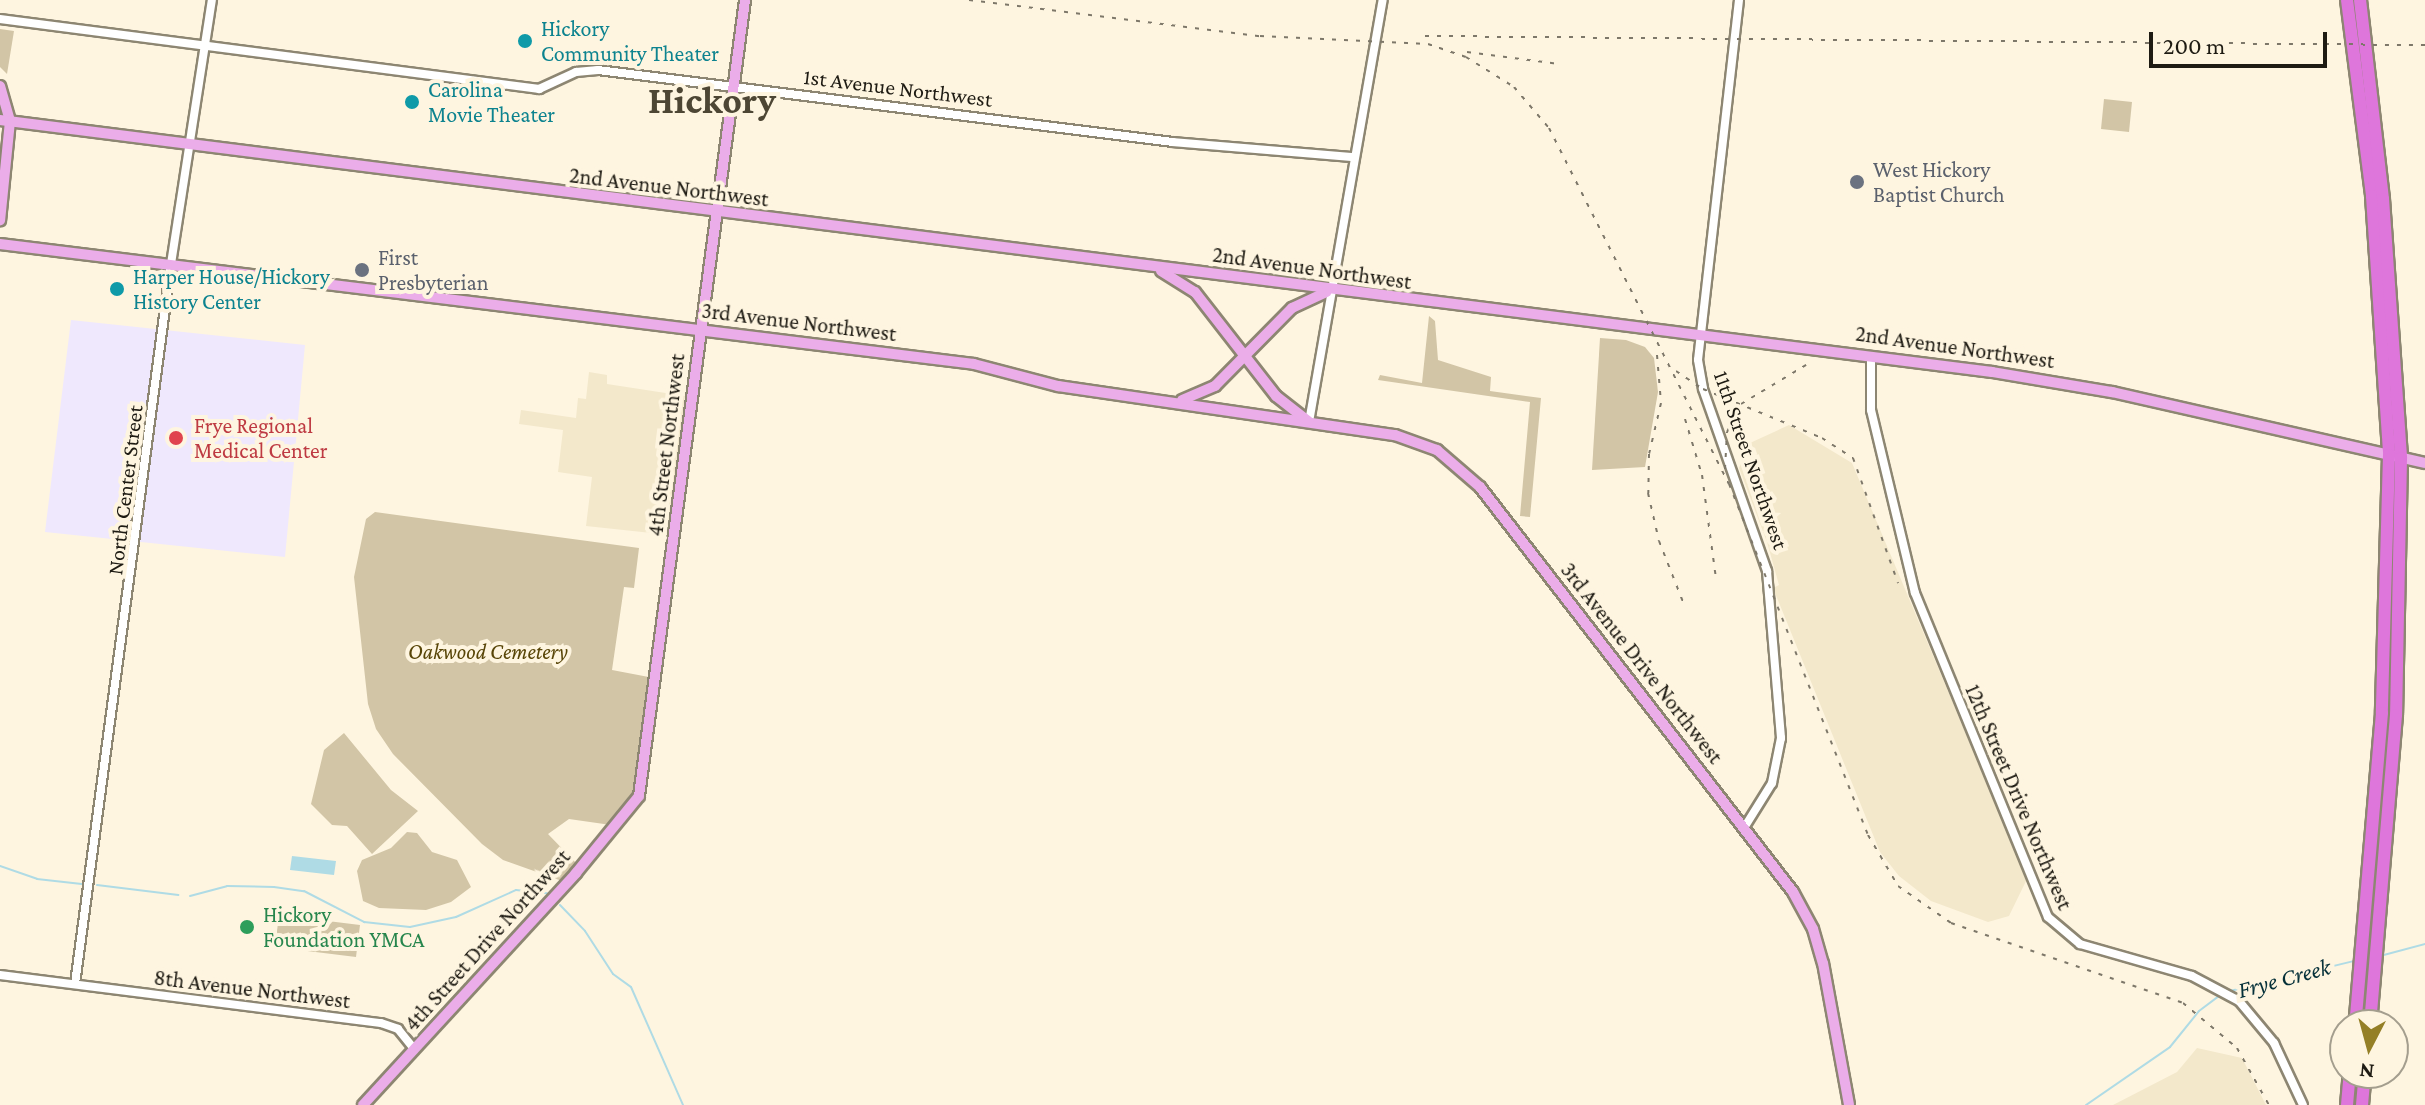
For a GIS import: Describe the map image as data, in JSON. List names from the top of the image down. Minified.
{"streets":{"main road":["2nd Avenue Northwest","3rd Avenue Northwest","4th Street Northwest","3rd Avenue Drive Northwest","4th Street Drive Northwest"],"street":["1st Avenue Northwest","11th Street Northwest","North Center Street","12th Street Drive Northwest","8th Avenue Northwest"]},"crossings":[["1st Avenue Northwest","4th Street Northwest"],["1st Avenue Northwest","North Center Street"],["2nd Avenue Northwest","4th Street Northwest"],["2nd Avenue Northwest","11th Street Northwest"],["2nd Avenue Northwest","North Center Street"],["2nd Avenue Northwest","12th Street Drive Northwest"],["3rd Avenue Northwest","4th Street Northwest"],["3rd Avenue Northwest","North Center Street"],["3rd Avenue Northwest","3rd Avenue Drive Northwest"],["4th Street Northwest","4th Street Drive Northwest"],["11th Street Northwest","3rd Avenue Drive Northwest"],["North Center Street","8th Avenue Northwest"],["4th Street Drive Northwest","8th Avenue Northwest"]],"districts":["Hickory"],"water":["Frye Creek"],"parks":["Oakwood Cemetery"],"places":["Hickory Community Theater","Carolina Movie Theater","West Hickory Baptist Church","First Presbyterian","Harper House/Hickory History Center","Frye Regional Medical Center","Hickory Foundation YMCA"],"scale_bar":"200 m","north":"bottom"}
